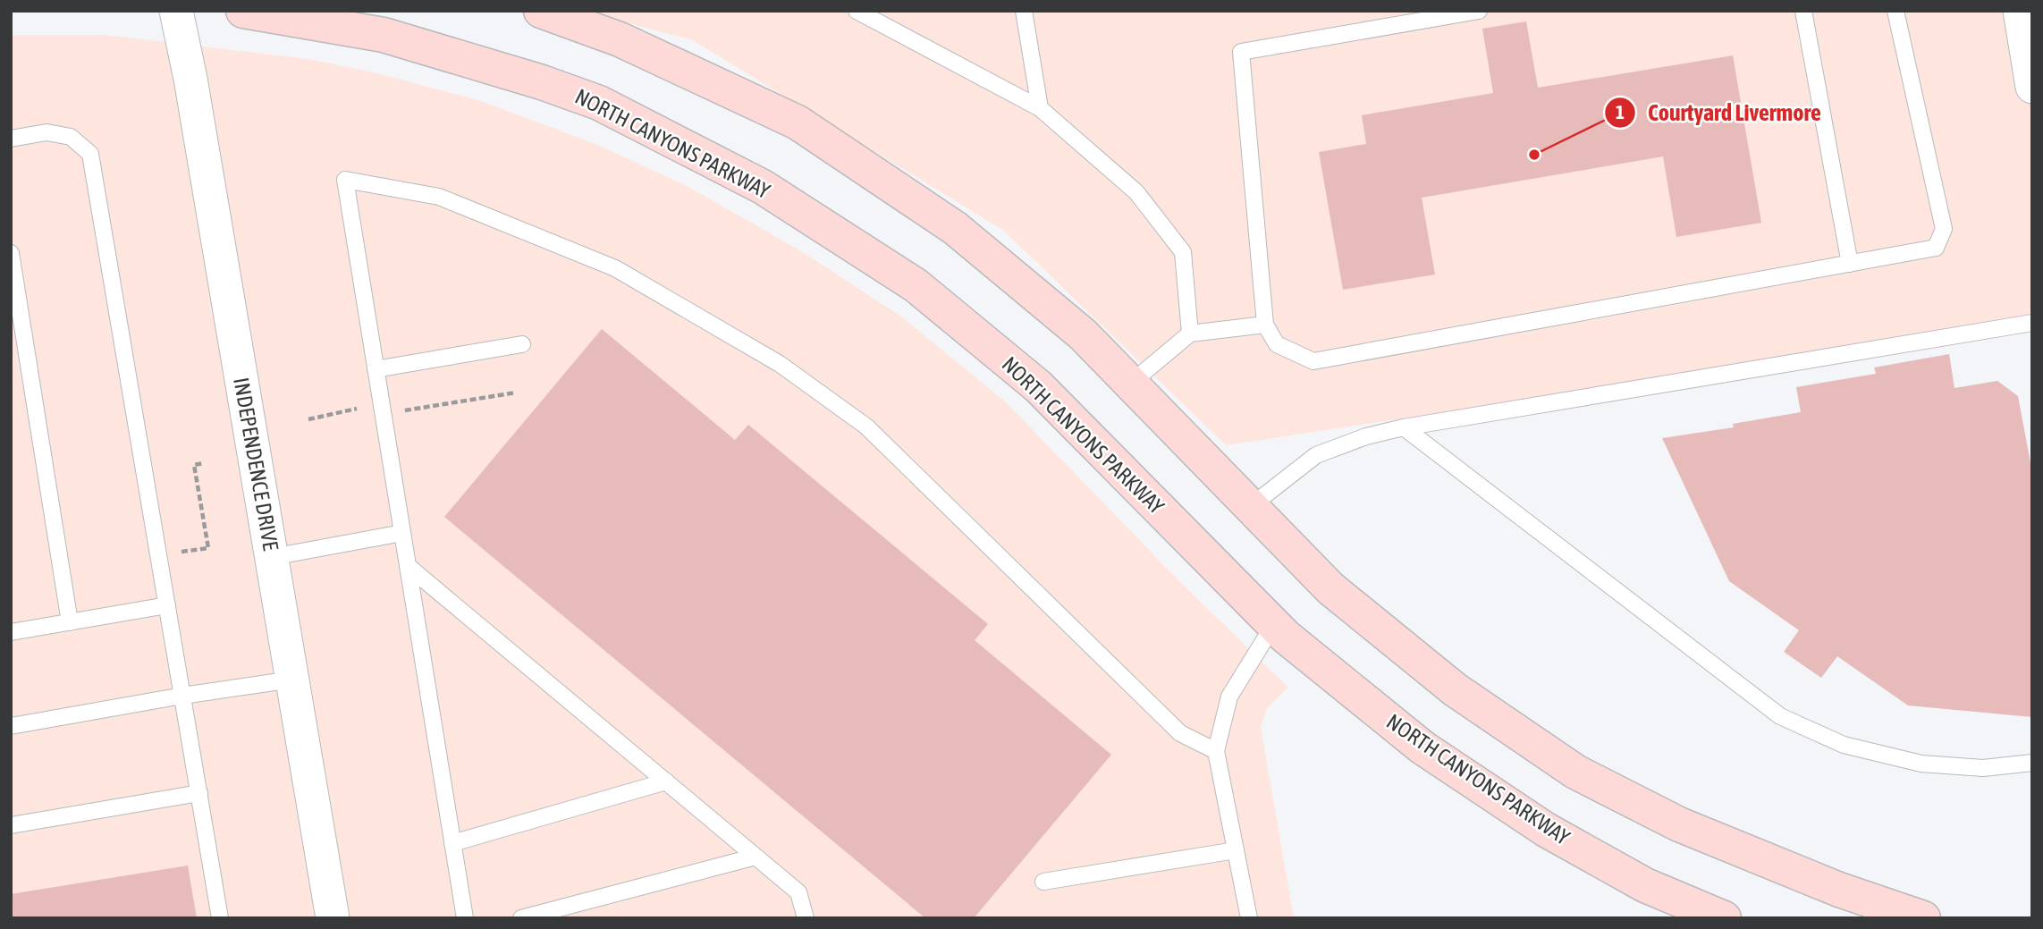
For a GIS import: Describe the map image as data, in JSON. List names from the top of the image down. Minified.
{"streets":{"main road":["NORTH CANYONS PARKWAY"],"street":["INDEPENDENCE DRIVE"]},"places":["Courtyard Livermore"]}
